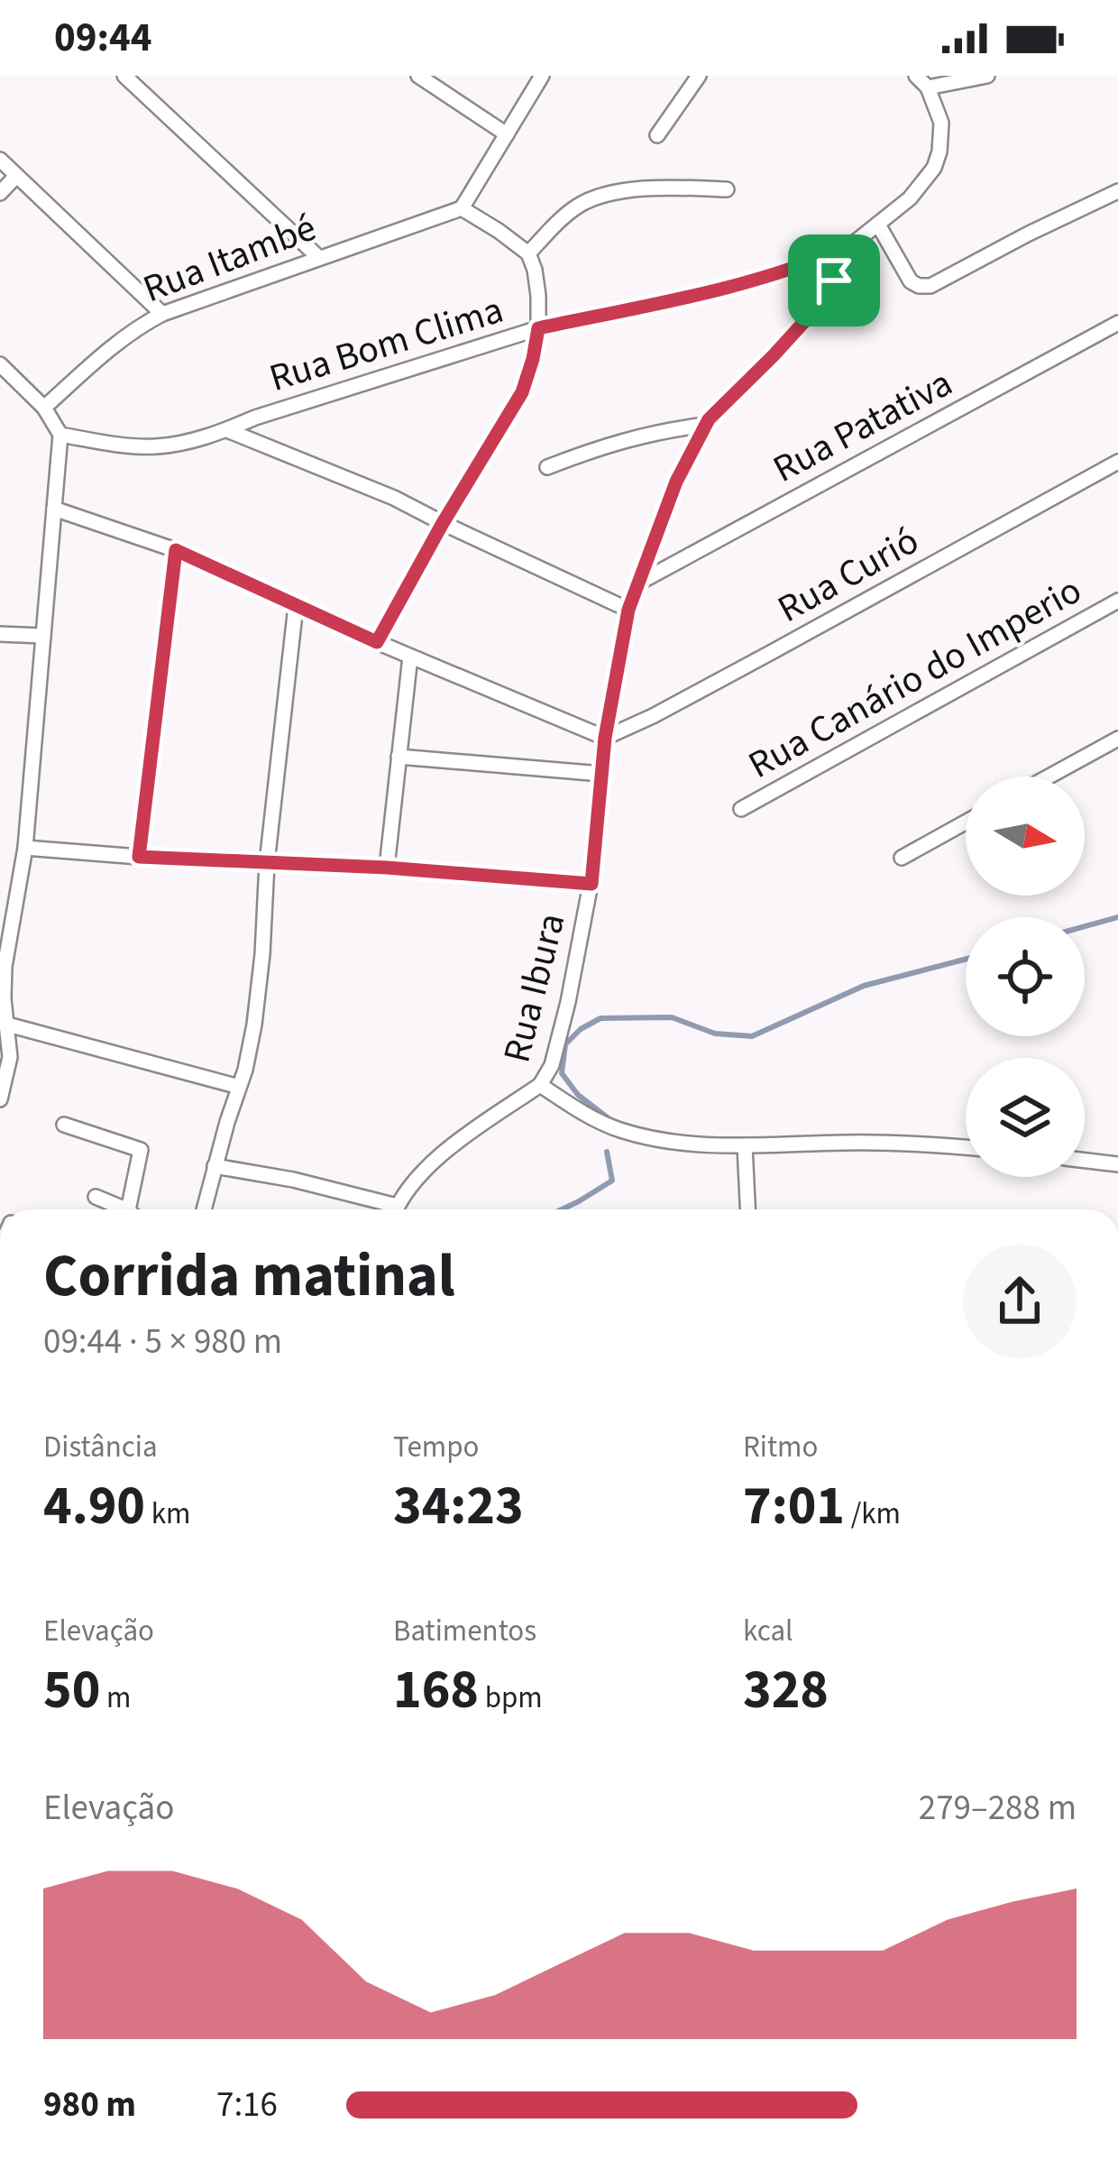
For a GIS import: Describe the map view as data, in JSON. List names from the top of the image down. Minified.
{"streets":{"street":["Rua Itambé","Rua Bom Clima","Rua Patativa","Rua Curió","Rua Canário do Imperio","Rua Ibura"]},"crossings":[["Rua Bom Clima","Rua Ibura"],["Rua Patativa","Rua Ibura"],["Rua Curió","Rua Ibura"]],"north":"right","page":{"status":"09:44","heading":["Corrida matinal","09:44 · 5 × 980 m"],"stats":[["Distância","4.90 km"],["Tempo","34:23"],["Ritmo","7:01 /km"],["Elevação","50 m"],["Batimentos","168 bpm"],["kcal","328"]],"chart":["Elevação","279–288 m"],"list":[{"name":"980 m","note":"7:16"}]}}
